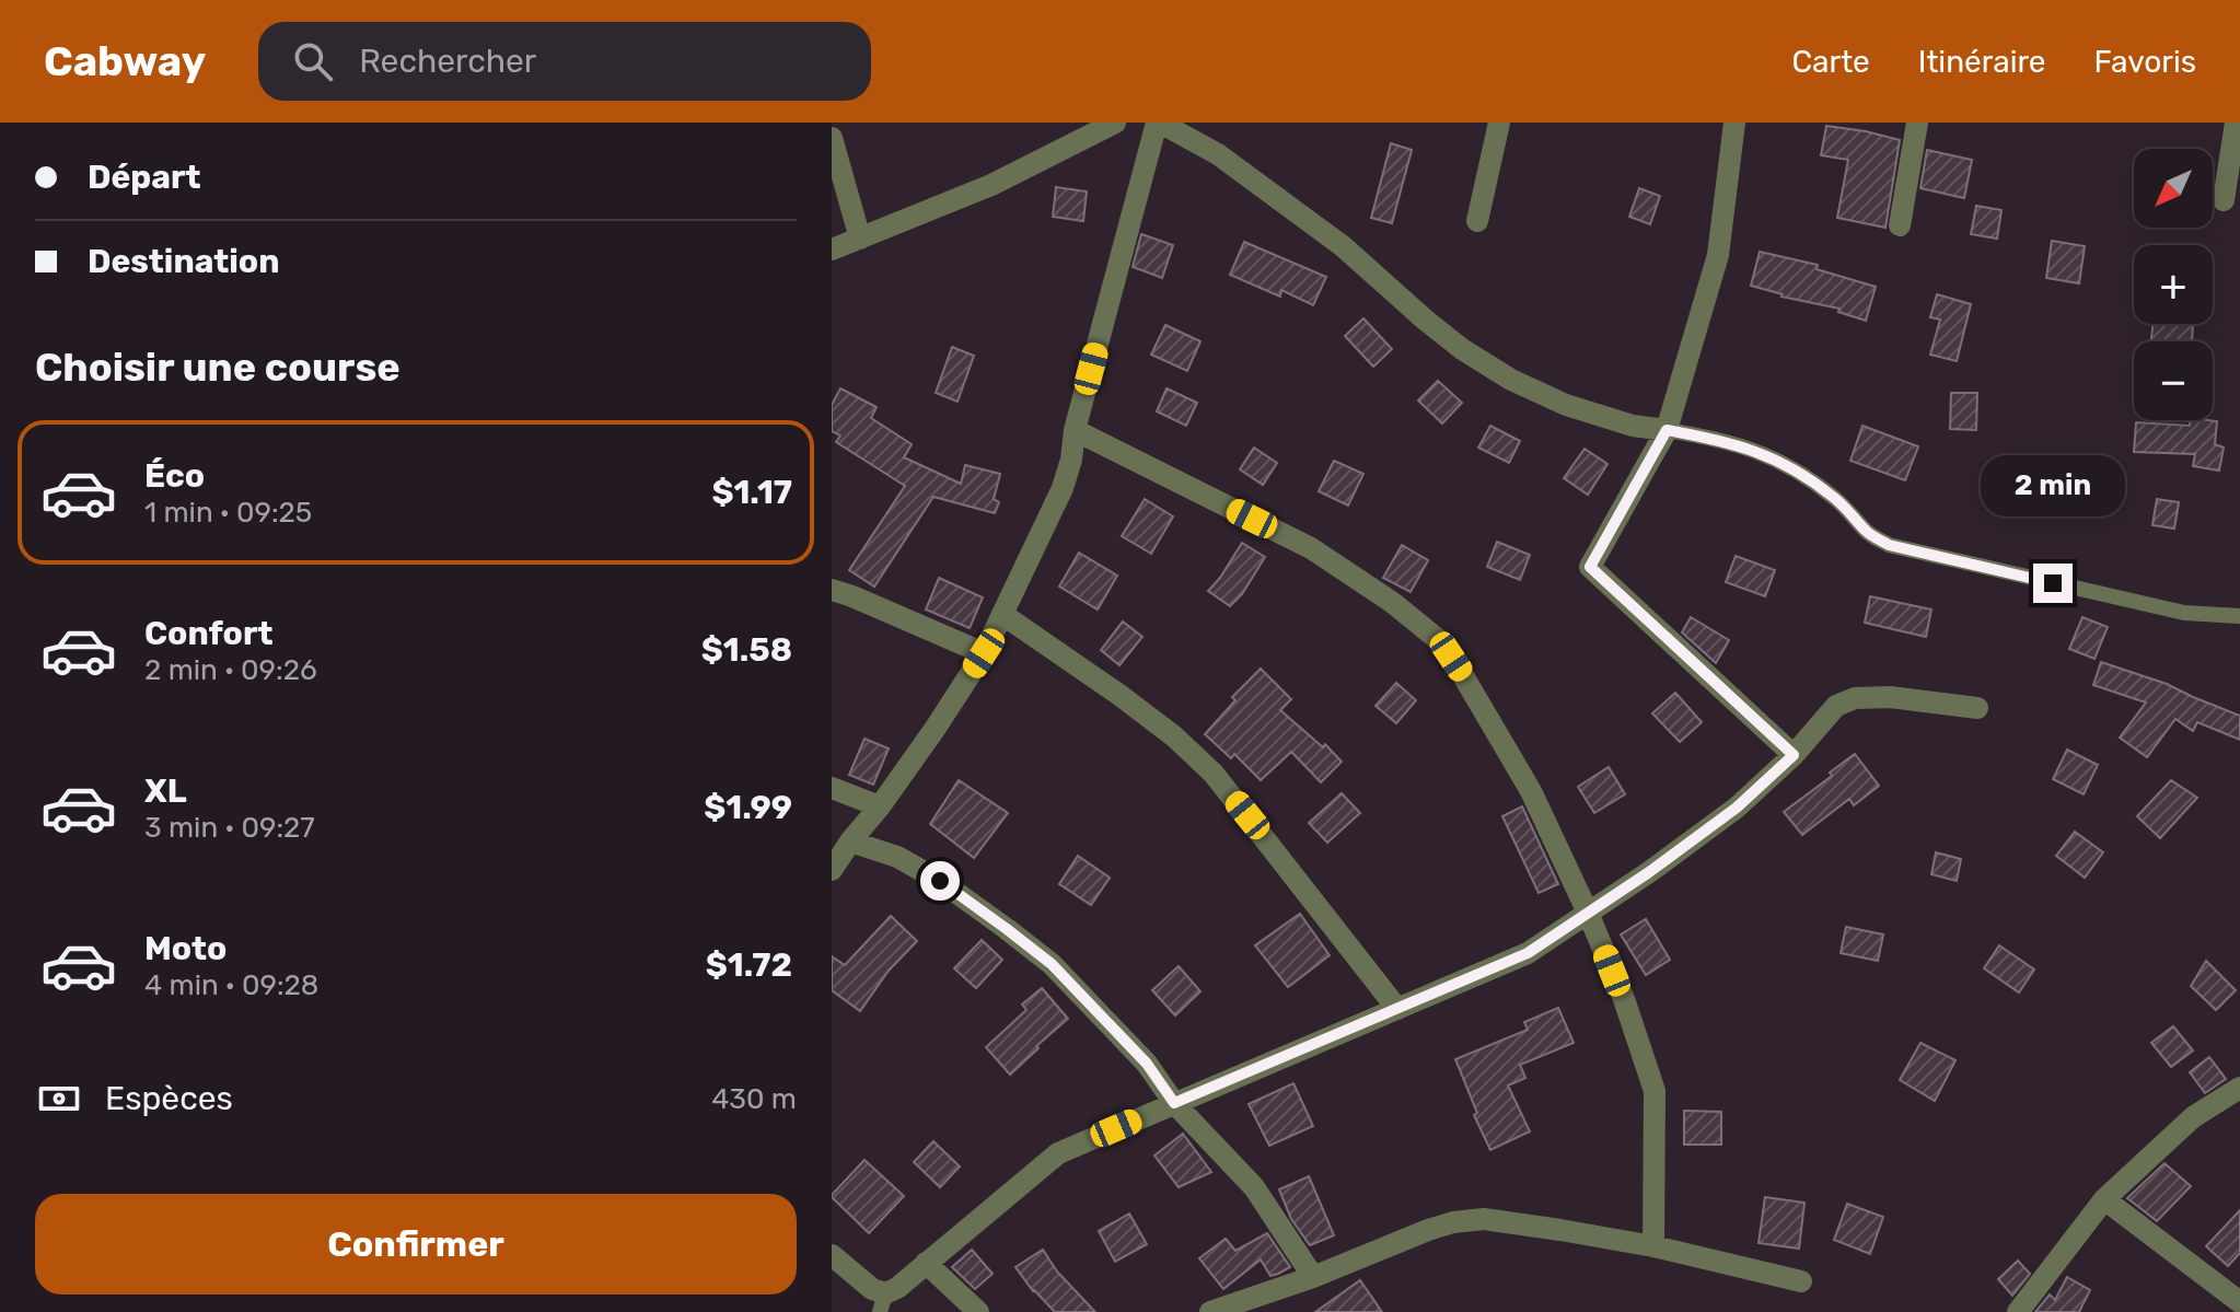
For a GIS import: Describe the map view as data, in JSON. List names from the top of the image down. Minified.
{"north":"bottom left","page":{"header":"Cabway","search":"Rechercher","nav":["Carte","Itinéraire","Favoris"],"banner":["Départ","Destination"],"map_buttons":["+","−"],"heading":"Choisir une course","list":[{"name":"Éco","note":"1 min · 09:25","value":"$1.17"},{"name":"Confort","note":"2 min · 09:26","value":"$1.58"},{"name":"XL","note":"3 min · 09:27","value":"$1.99"},{"name":"Moto","note":"4 min · 09:28","value":"$1.72"}],"bubble":"2 min","pay":["Espèces","430 m"],"buttons":"Confirmer"}}
